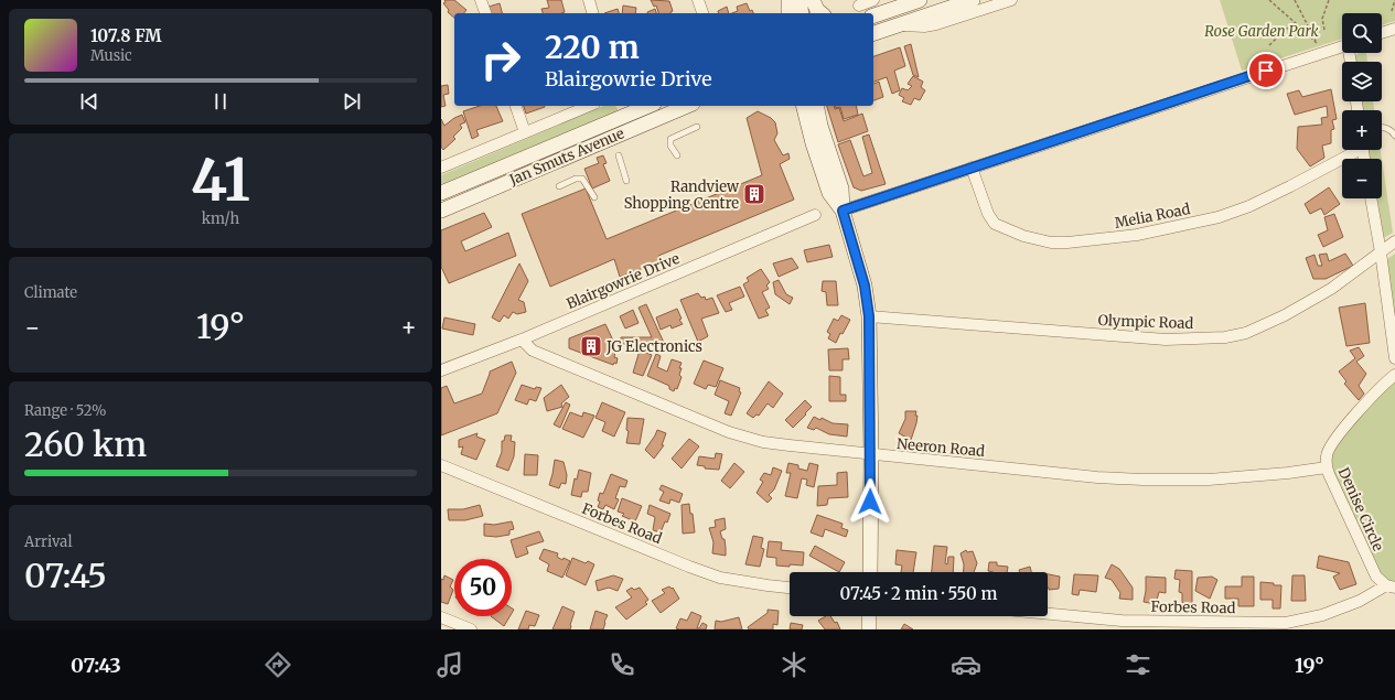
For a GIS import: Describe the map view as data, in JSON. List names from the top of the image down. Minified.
{"streets":{"main road":["Jan Smuts Avenue"],"street":["Melia Road","Blairgowrie Drive","Olympic Road","Neeron Road","Denise Circle","Forbes Road"]},"crossings":[["Blairgowrie Drive","Neeron Road"],["Neeron Road","Denise Circle"],["Denise Circle","Forbes Road"]],"parks":["Rose Garden Park"],"places":{"building":["Randview Shopping Centre","JG Electronics"]},"page":{"map_buttons":["+","−"],"turn":["220 m","Blairgowrie Drive"],"song":["107.8 FM","Music"],"tile":[["41","km/h"],"Climate",["Range · 52%","260 km"],["Arrival","07:45"]],"heat":["−","19°","+"],"limit":"50","trip":"07:45 · 2 min · 550 m","tabs":["07:43","19°"]}}
